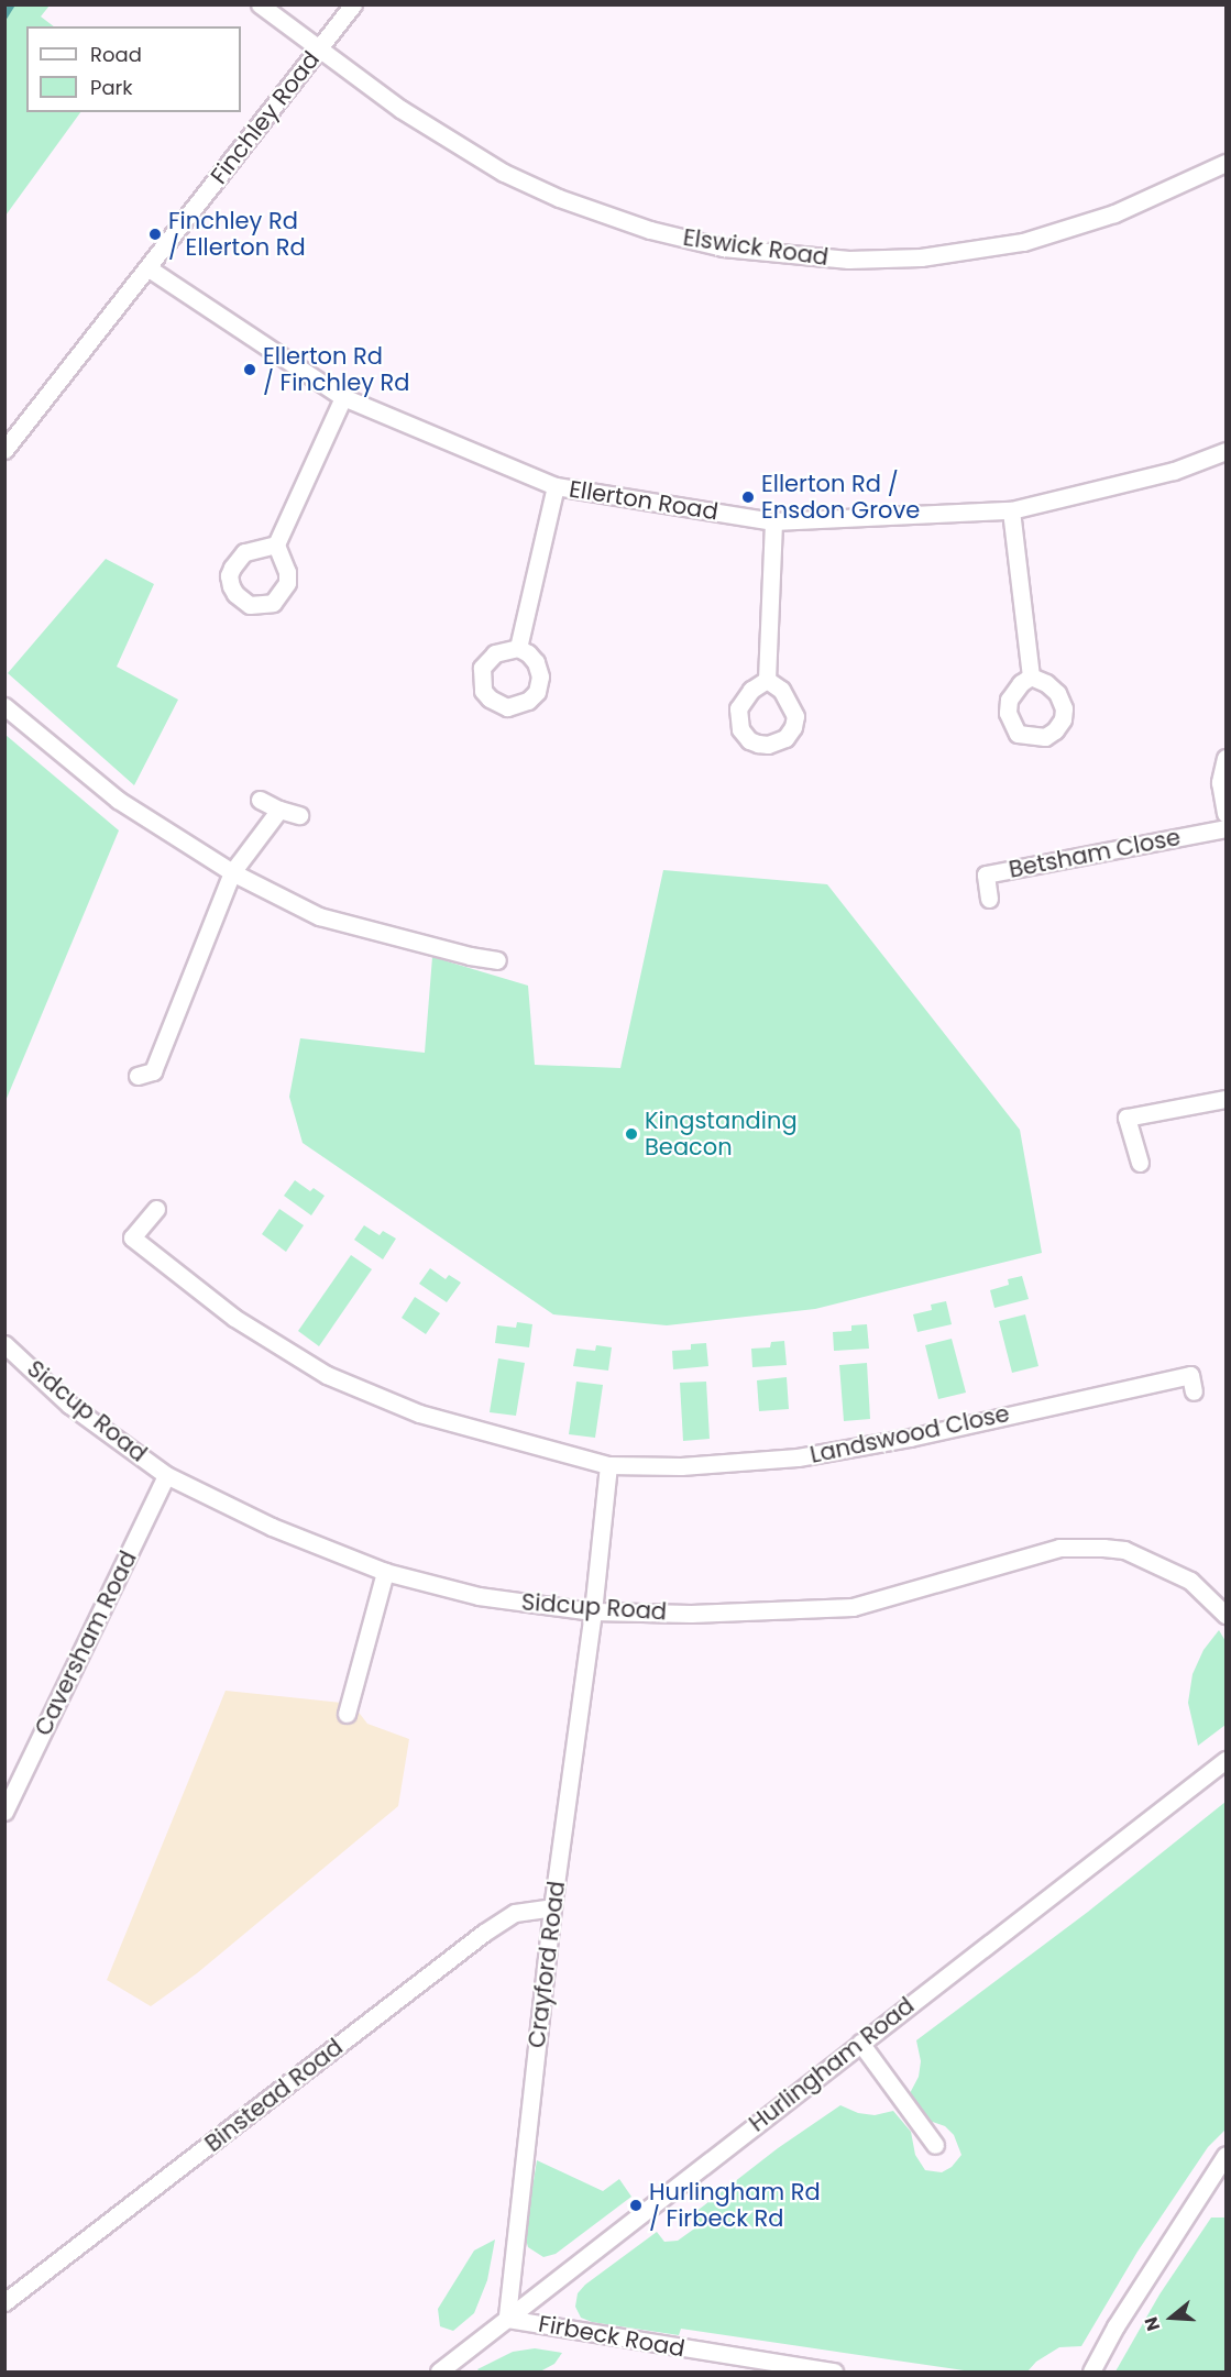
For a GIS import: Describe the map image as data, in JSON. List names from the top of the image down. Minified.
{"streets":{"street":["Finchley Road","Elswick Road","Ellerton Road","Betsham Close","Sidcup Road","Landswood Close","Caversham Road","Crayford Road","Hurlingham Road","Binstead Road","Firbeck Road"]},"crossings":[["Finchley Road","Elswick Road"],["Finchley Road","Ellerton Road"],["Sidcup Road","Caversham Road"],["Sidcup Road","Crayford Road"],["Crayford Road","Hurlingham Road"],["Crayford Road","Binstead Road"],["Crayford Road","Firbeck Road"],["Hurlingham Road","Firbeck Road"]],"places":["Finchley Rd / Ellerton Rd","Ellerton Rd / Finchley Rd","Ellerton Rd / Ensdon Grove","Kingstanding Beacon","Hurlingham Rd / Firbeck Rd"],"legend":["Road","Park"],"north":"left"}
